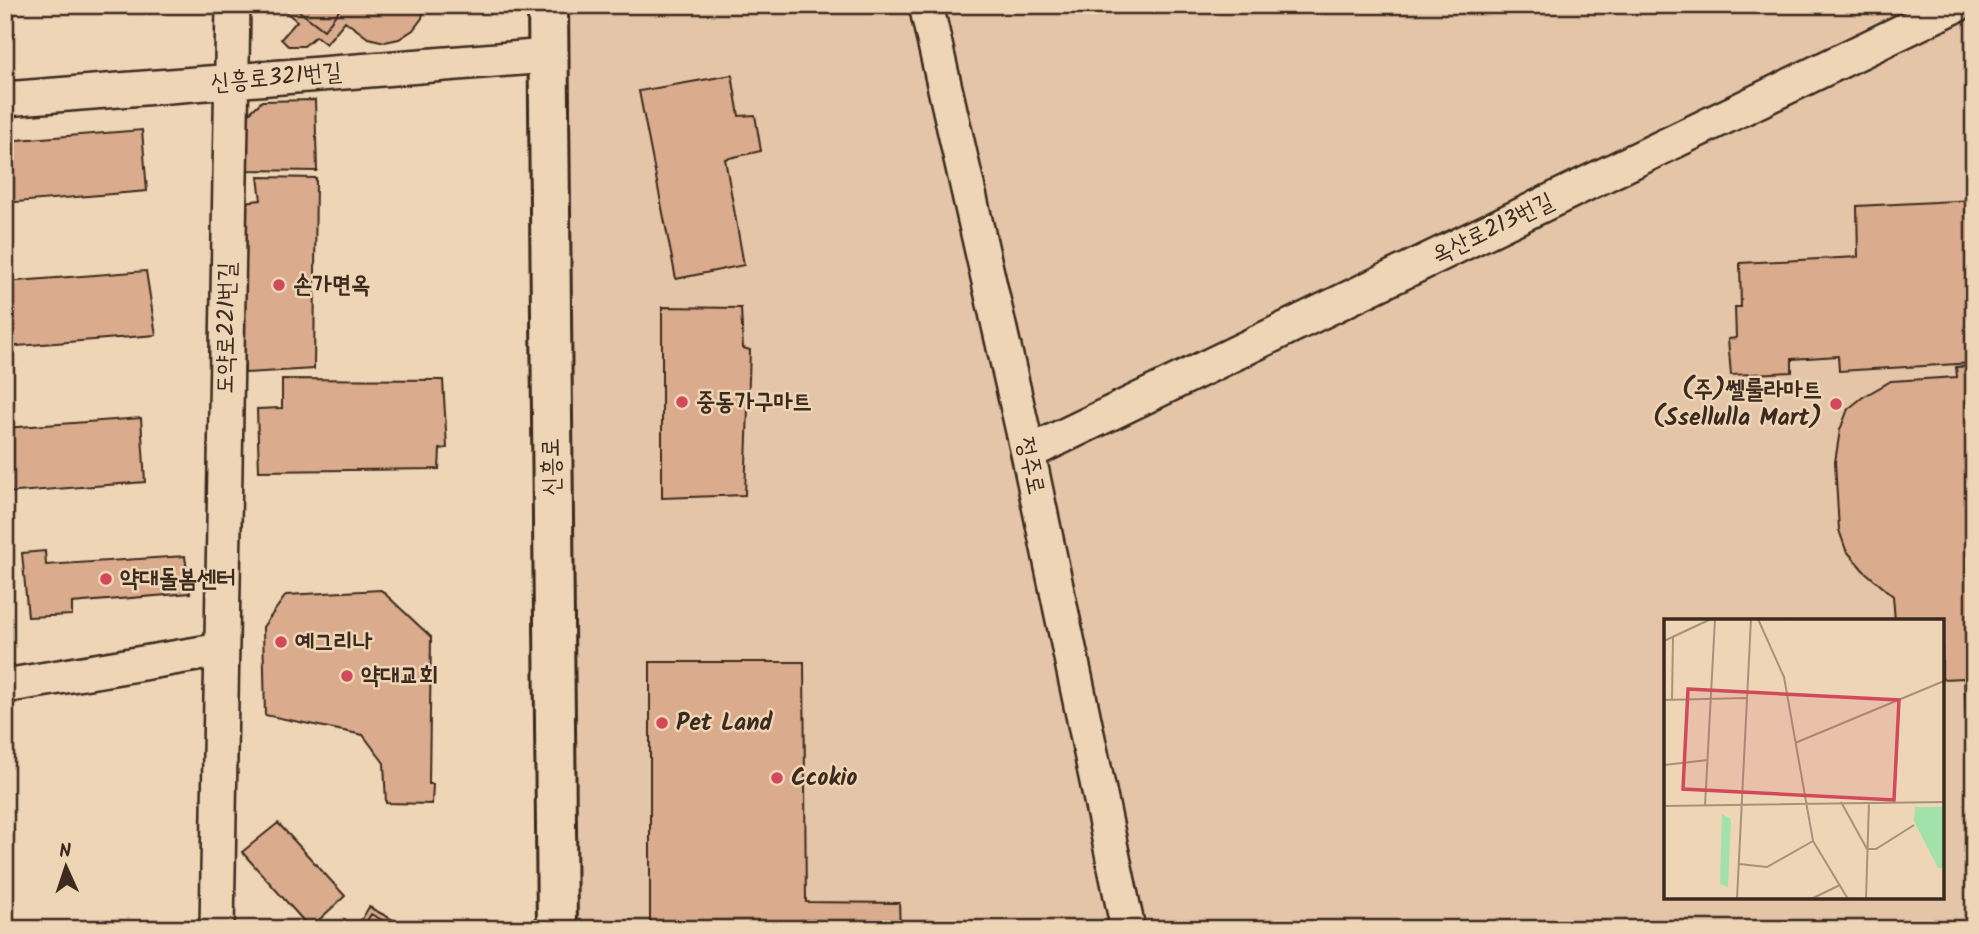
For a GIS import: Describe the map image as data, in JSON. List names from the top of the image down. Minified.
{"streets":{"street":["신흥로321번길","옥산로213번길","도약로221번길","정주로","신흥로"]},"crossings":[["신흥로321번길","도약로221번길"],["신흥로321번길","신흥로"],["옥산로213번길","정주로"]],"places":["손가면옥","중동가구마트","(주)쎌룰라마트 (Ssellulla Mart)","약대돌봄센터","예그리나","약대교회","Pet Land","Ccokio"],"north":"top"}
